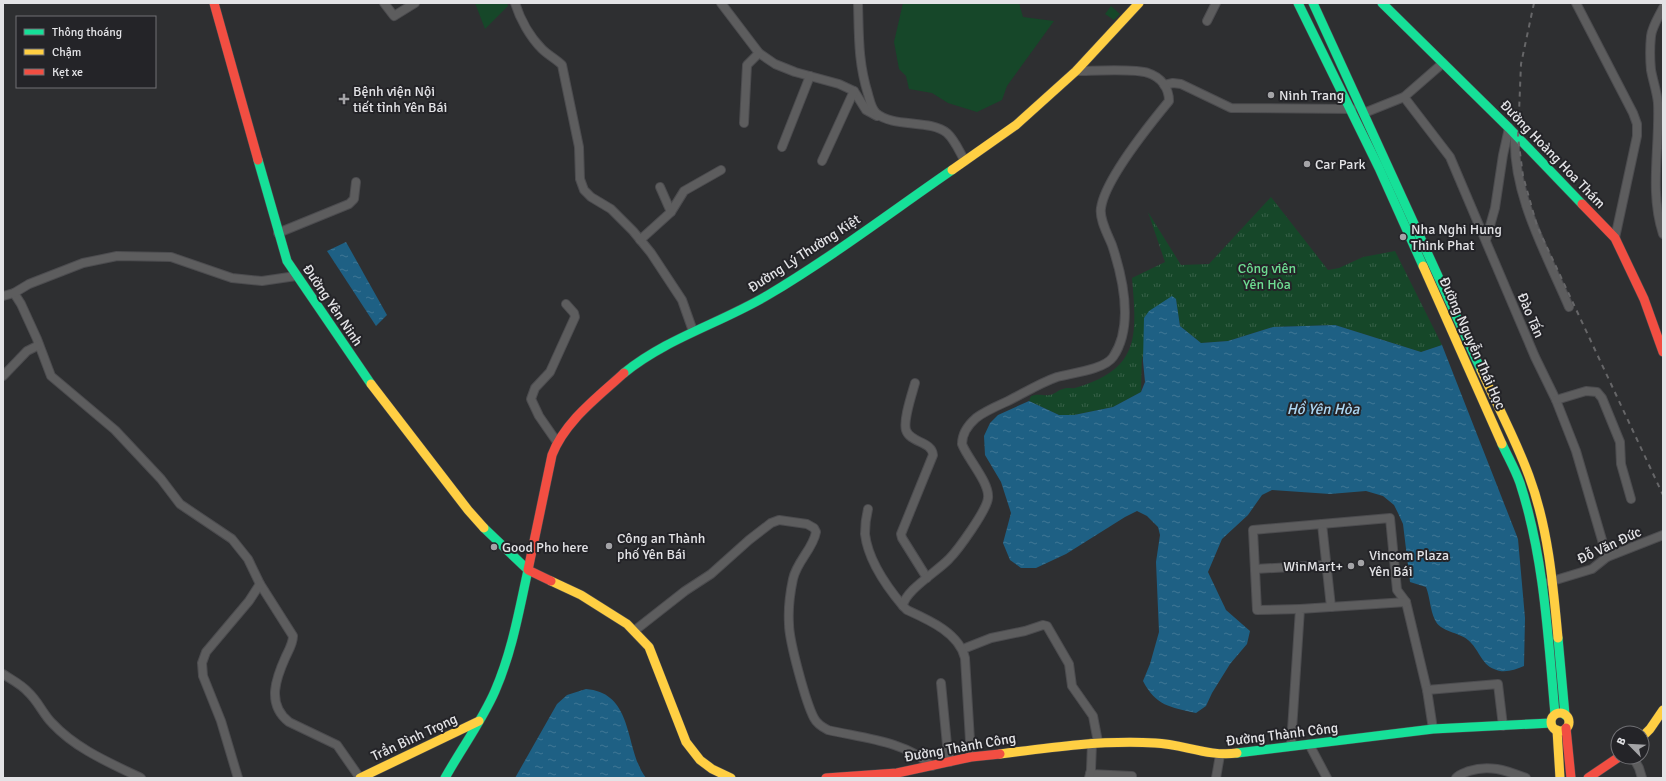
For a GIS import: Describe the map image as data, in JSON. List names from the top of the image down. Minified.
{"streets":{"main road":["Đường Hoàng Hoa Thám","Đường Lý Thường Kiệt","Đường Yên Ninh","Đường Nguyễn Thái Học","Đường Thành Công","Trần Bình Trọng"],"street":["Đào Tấn","Đỗ Văn Đức"]},"crossings":[["Đường Lý Thường Kiệt","Đường Yên Ninh"],["Đường Lý Thường Kiệt","Trần Bình Trọng"],["Đào Tấn","Đỗ Văn Đức"],["Đường Nguyễn Thái Học","Đỗ Văn Đức"],["Đường Nguyễn Thái Học","Đường Thành Công"]],"water":["Hồ Yên Hòa"],"parks":["Công viên Yên Hòa"],"places":{"other":["Ninh Trang","Car Park","Nha Nghi Hung Think Phat","Công an Thành phố Yên Bái","Good Pho here","Vincom Plaza Yên Bái","WinMart+"],"health":["Bệnh viện Nội tiết tỉnh Yên Bái"]},"legend":["Thông thoáng","Chậm","Kẹt xe"],"north":"top left"}
